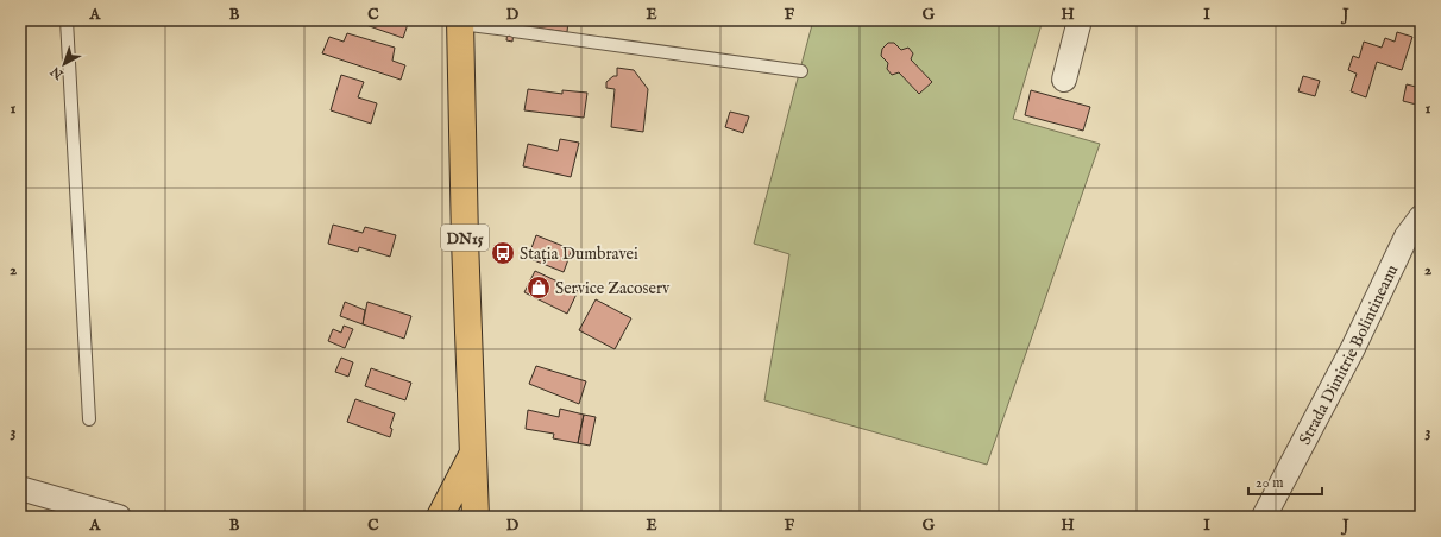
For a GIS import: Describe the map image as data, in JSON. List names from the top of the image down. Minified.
{"streets":{"main road":["DN15"],"street":["Strada Dimitrie Bolintineanu"]},"places":{"bus stop":["Stația Dumbravei"],"shop":["Service Zacoserv"]},"scale_bar":"20 m","north":"bottom left","grid":{"columns":["A","B","C","D","E","F","G","H","I","J"],"rows":["1","2","3"]}}
